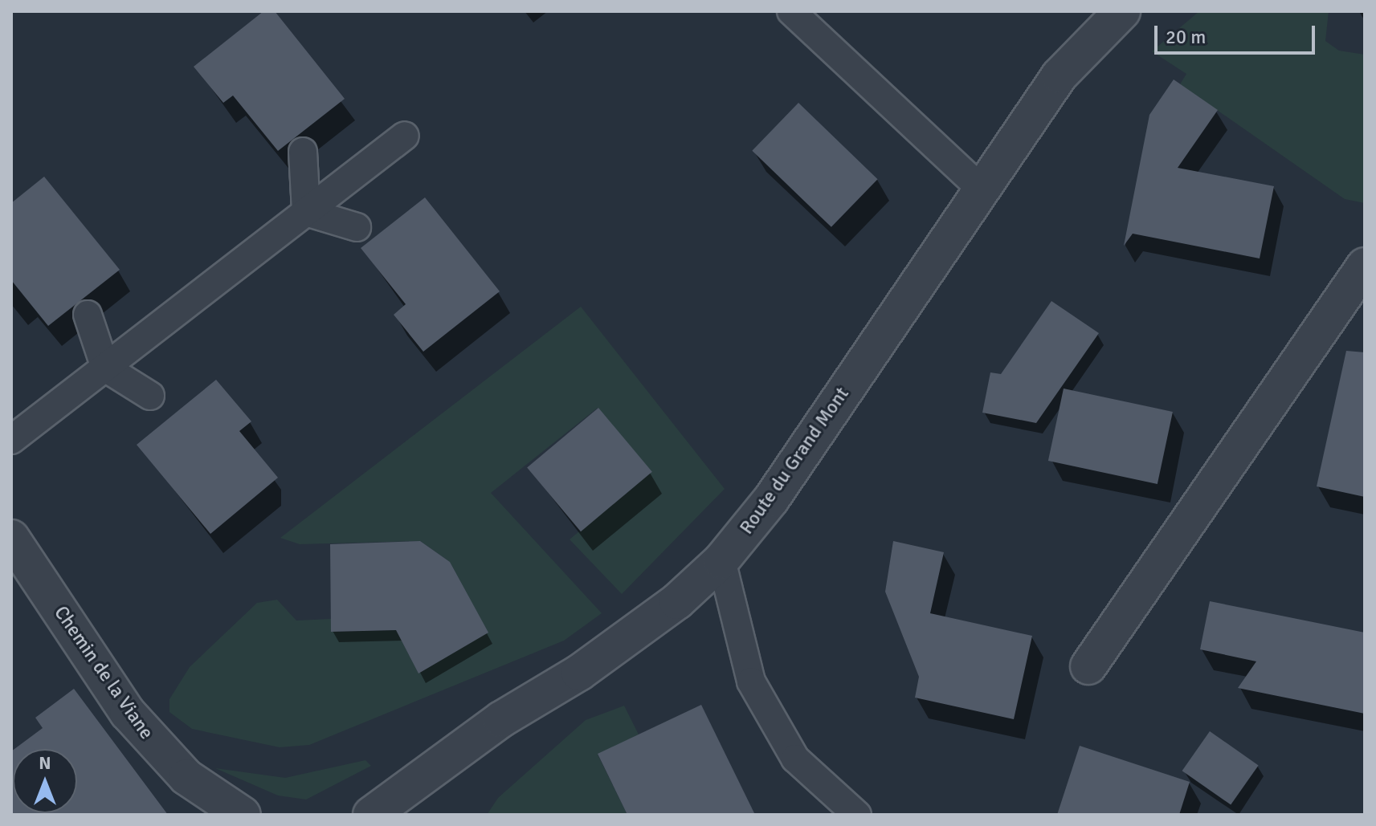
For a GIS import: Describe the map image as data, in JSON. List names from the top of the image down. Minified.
{"streets":{"street":["Route du Grand Mont","Chemin de la Viane"]},"scale_bar":"20 m","north":"top"}
